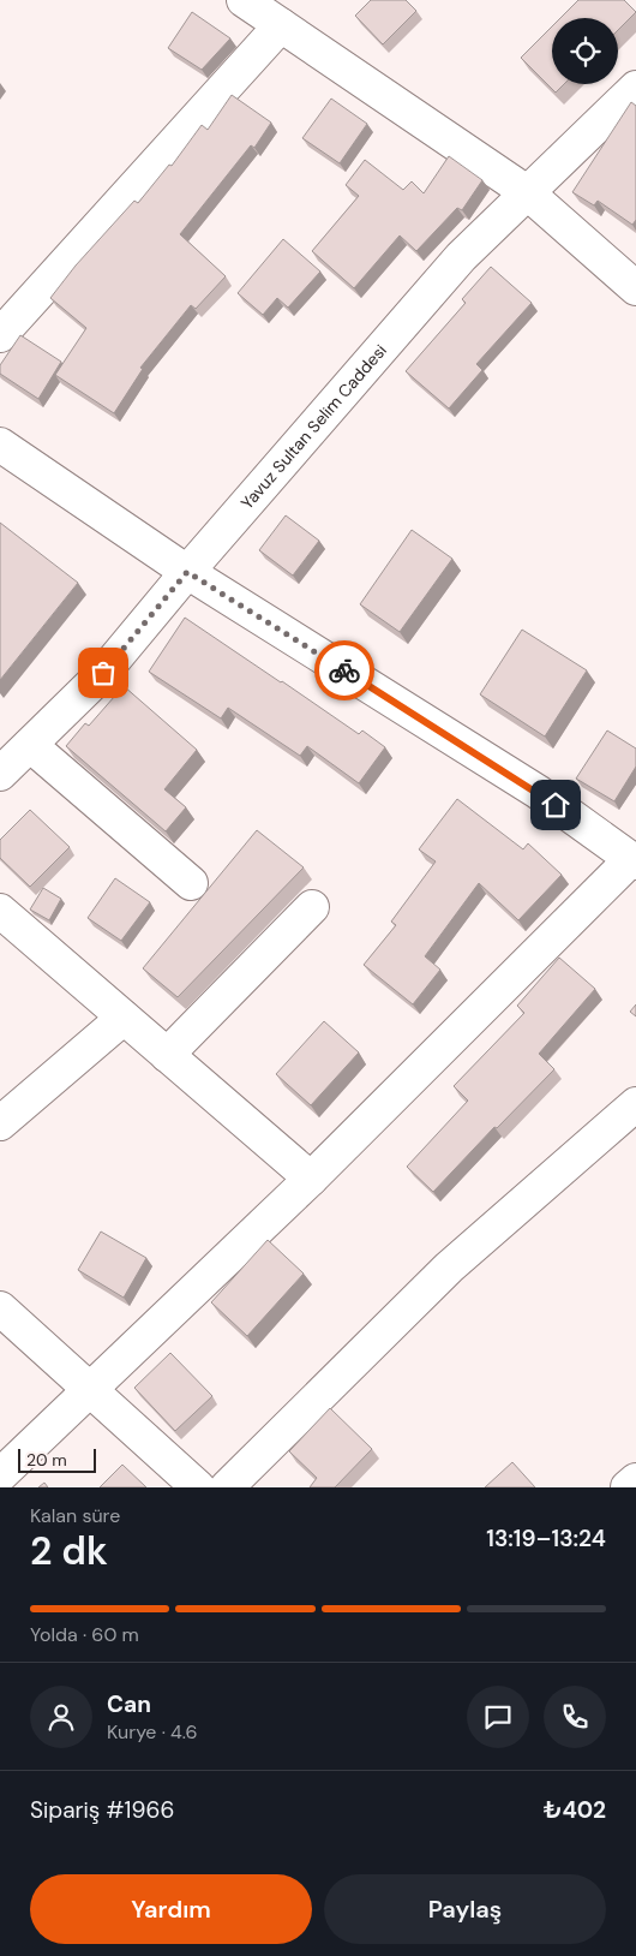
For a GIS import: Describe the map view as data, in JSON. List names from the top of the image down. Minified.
{"streets":{"street":["Yavuz Sultan Selim Caddesi"]},"scale_bar":"20 m","page":{"scale":"20 m","heading":["2 dk","Kalan süre","13:19–13:24"],"panel":["Can","Kurye · 4.6","Sipariş #1966","₺402"],"bar":"Yolda · 60 m","buttons":["Yardım","Paylaş"]}}
